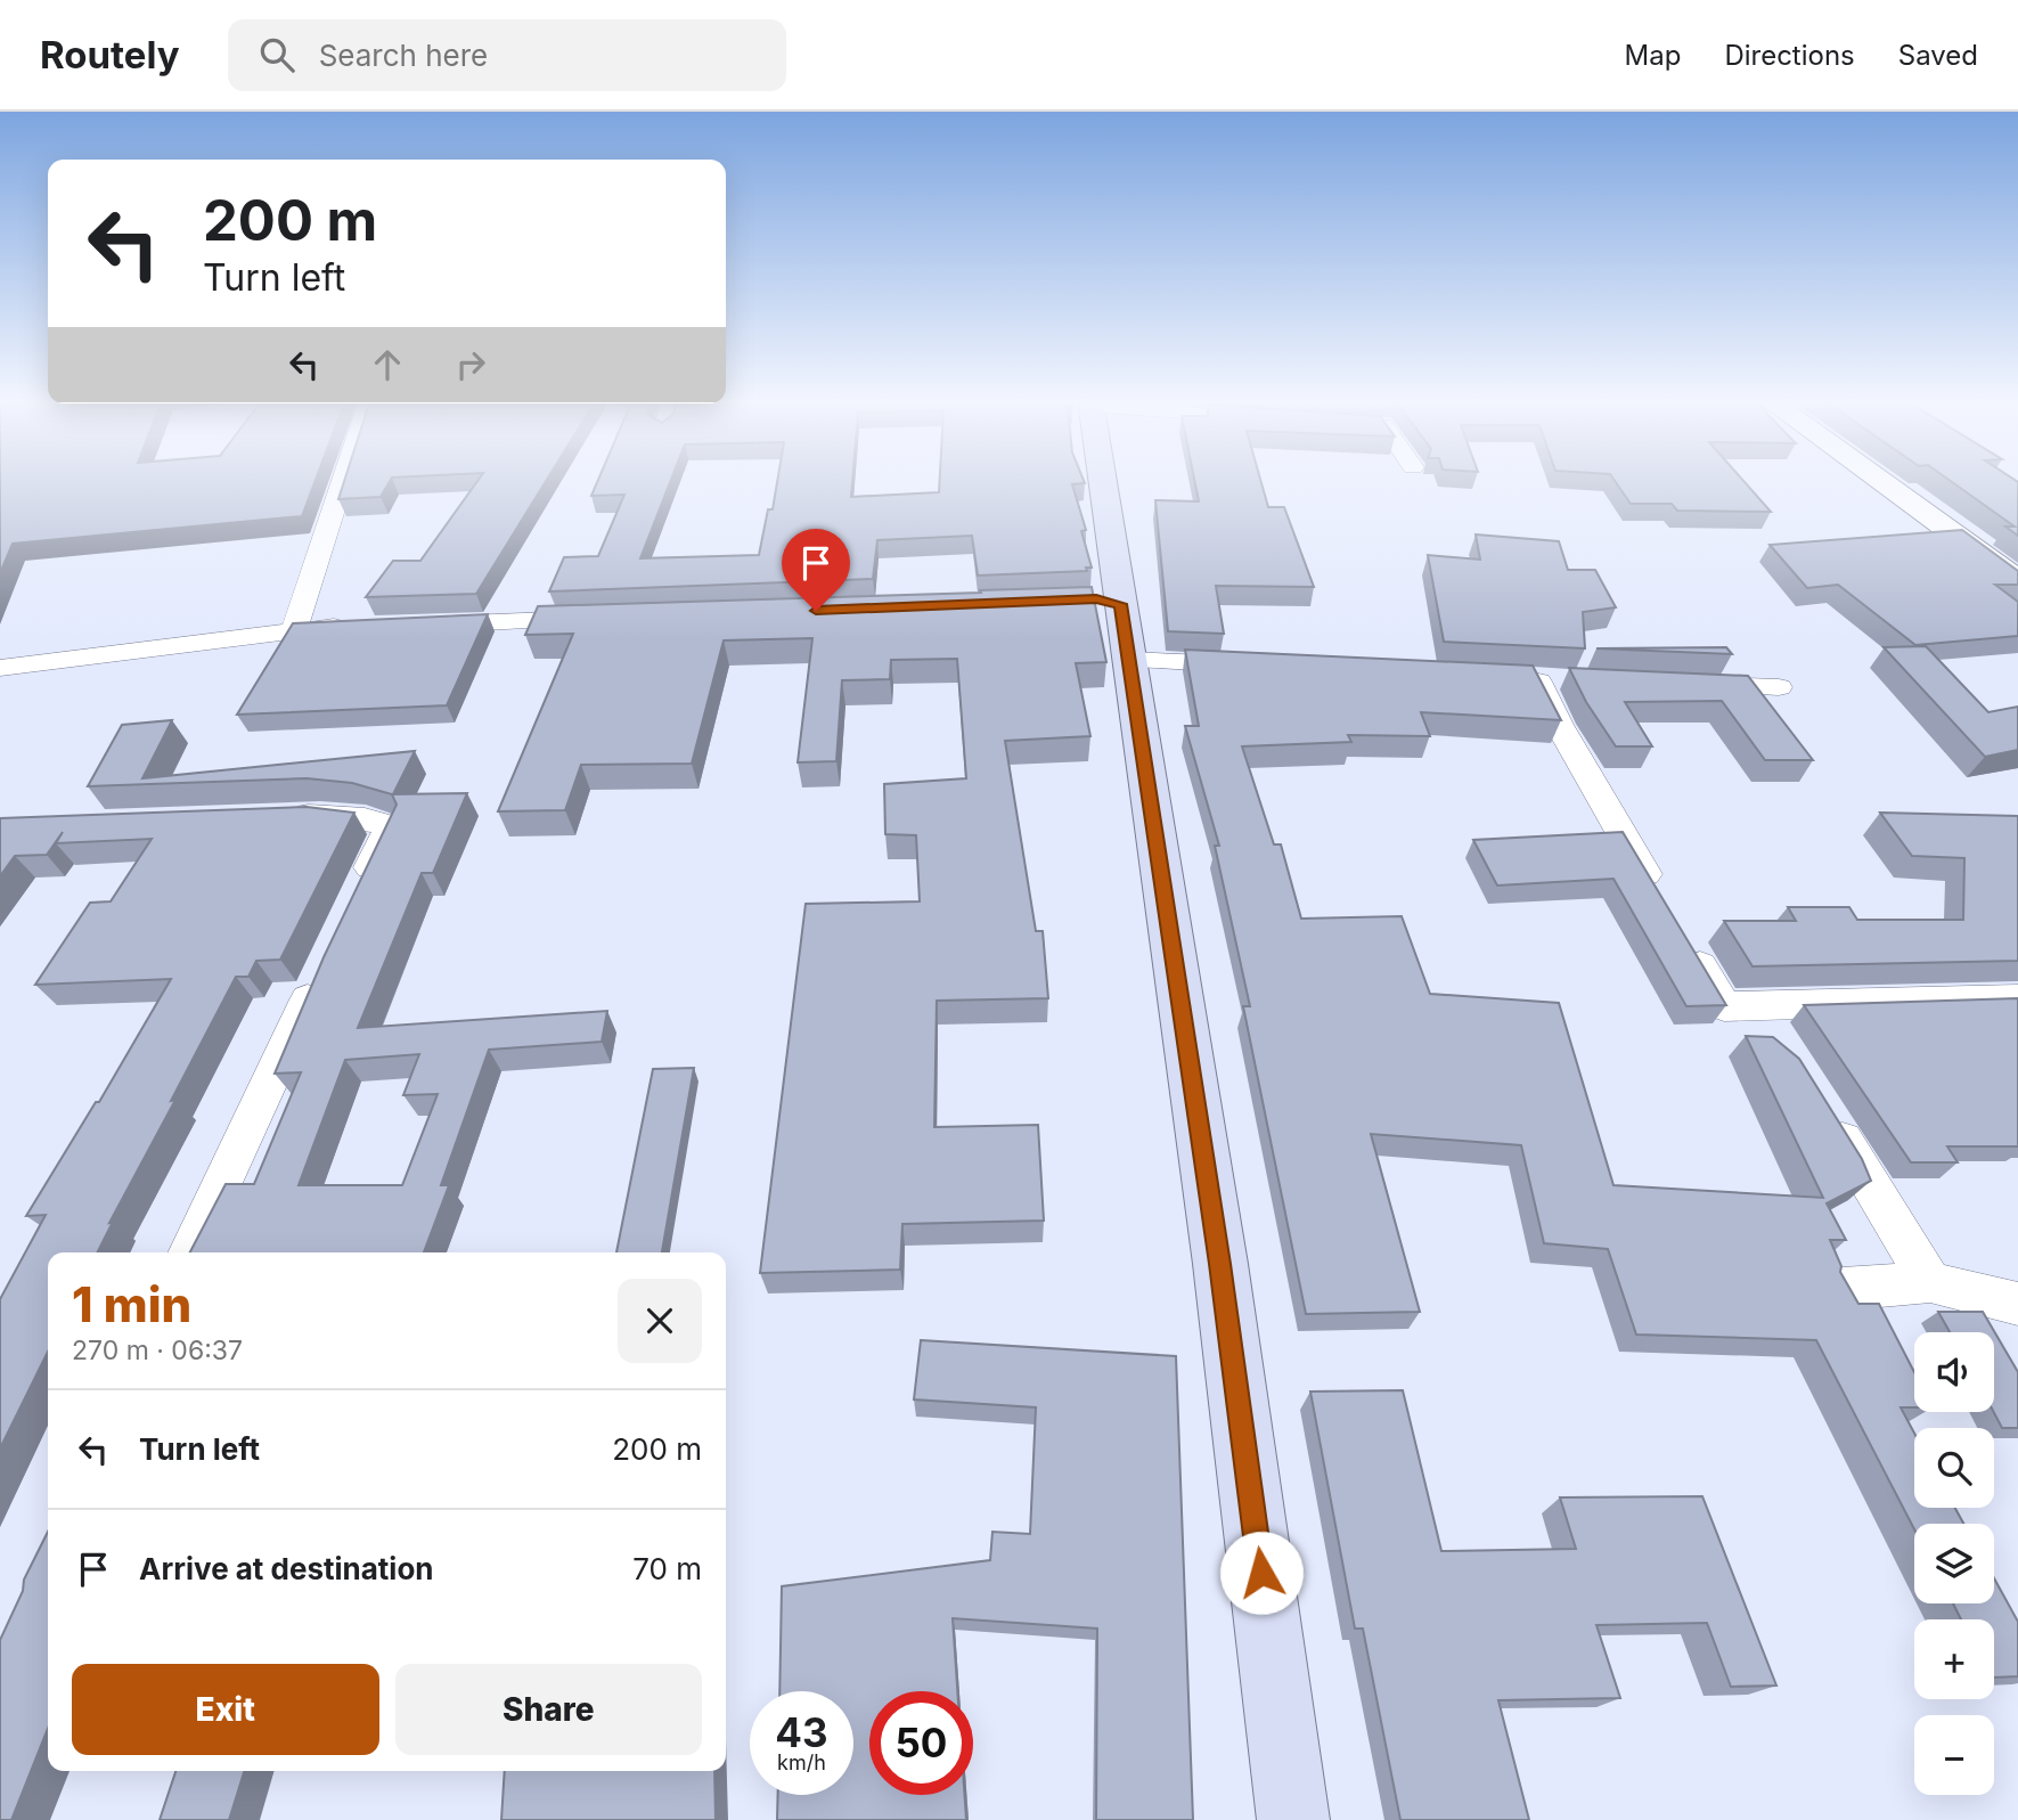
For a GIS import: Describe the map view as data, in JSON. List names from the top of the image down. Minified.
{"page":{"header":"Routely","search":"Search here","nav":["Map","Directions","Saved"],"turn":["200 m","Turn left"],"heading":["1 min","270 m · 06:37"],"map_buttons":["+","−"],"list":[{"name":"Turn left","value":"200 m"},{"name":"Arrive at destination","value":"70 m"}],"buttons":["Exit","Share"],"speed":"43 km/h","limit":"50"}}
